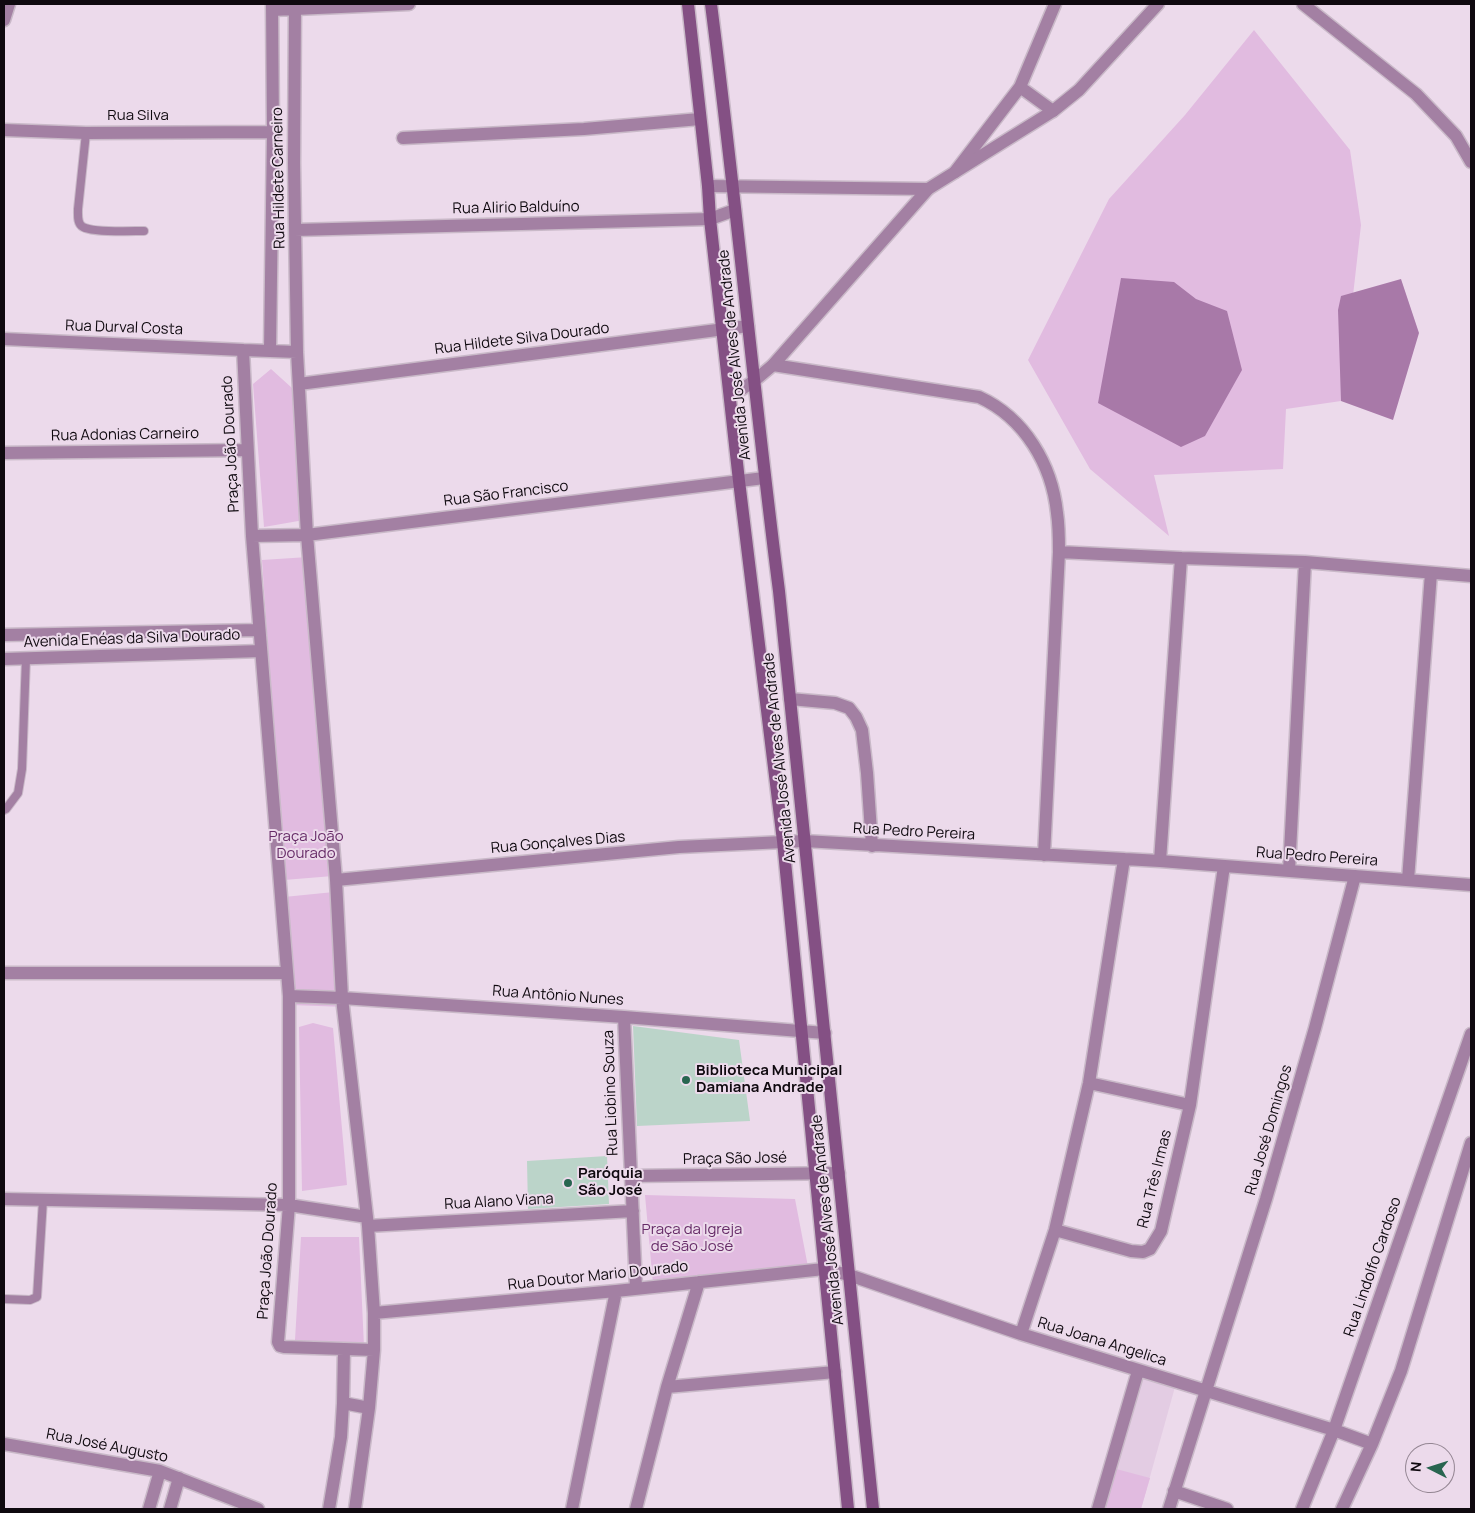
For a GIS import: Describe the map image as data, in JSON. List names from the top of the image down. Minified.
{"streets":{"main road":["Avenida José Alves de Andrade"],"street":["Rua Silva","Rua Hildete Carneiro","Rua Alirio Balduíno","Rua Durval Costa","Rua Hildete Silva Dourado","Rua Adonias Carneiro","Praça João Dourado","Rua São Francisco","Avenida Enéas da Silva Dourado","Rua Pedro Pereira","Rua Gonçalves Dias","Rua Antônio Nunes","Rua Liobino Souza","Rua José Domingos","Praça São José","Rua Três Irmas","Rua Alano Viana","Rua Lindolfo Cardoso","Rua Doutor Mario Dourado","Rua Joana Angelica","Rua José Augusto"]},"crossings":[["Rua Silva","Rua Hildete Carneiro"],["Rua Hildete Carneiro","Rua Alirio Balduíno"],["Rua Alirio Balduíno","Avenida José Alves de Andrade"],["Rua Durval Costa","Praça João Dourado"],["Rua Hildete Silva Dourado","Avenida José Alves de Andrade"],["Avenida José Alves de Andrade","Rua São Francisco"],["Avenida José Alves de Andrade","Rua Pedro Pereira"],["Avenida José Alves de Andrade","Rua Gonçalves Dias"],["Avenida José Alves de Andrade","Rua Antônio Nunes"],["Avenida José Alves de Andrade","Praça São José"],["Avenida José Alves de Andrade","Rua Doutor Mario Dourado"],["Avenida José Alves de Andrade","Rua Joana Angelica"],["Rua Adonias Carneiro","Praça João Dourado"],["Praça João Dourado","Rua São Francisco"],["Praça João Dourado","Avenida Enéas da Silva Dourado"],["Praça João Dourado","Rua Antônio Nunes"],["Praça João Dourado","Rua Alano Viana"],["Rua Pedro Pereira","Rua Gonçalves Dias"],["Rua Pedro Pereira","Rua José Domingos"],["Rua Pedro Pereira","Rua Três Irmas"],["Rua Antônio Nunes","Rua Liobino Souza"],["Rua Liobino Souza","Praça São José"],["Rua Liobino Souza","Rua Alano Viana"],["Rua Liobino Souza","Rua Doutor Mario Dourado"],["Rua José Domingos","Rua Joana Angelica"],["Rua Lindolfo Cardoso","Rua Joana Angelica"],["Rua Doutor Mario Dourado","Rua Joana Angelica"]],"parks":["Praça João Dourado","Praça da Igreja de São José"],"places":["Biblioteca Municipal Damiana Andrade","Paróquia São José"],"north":"left"}
